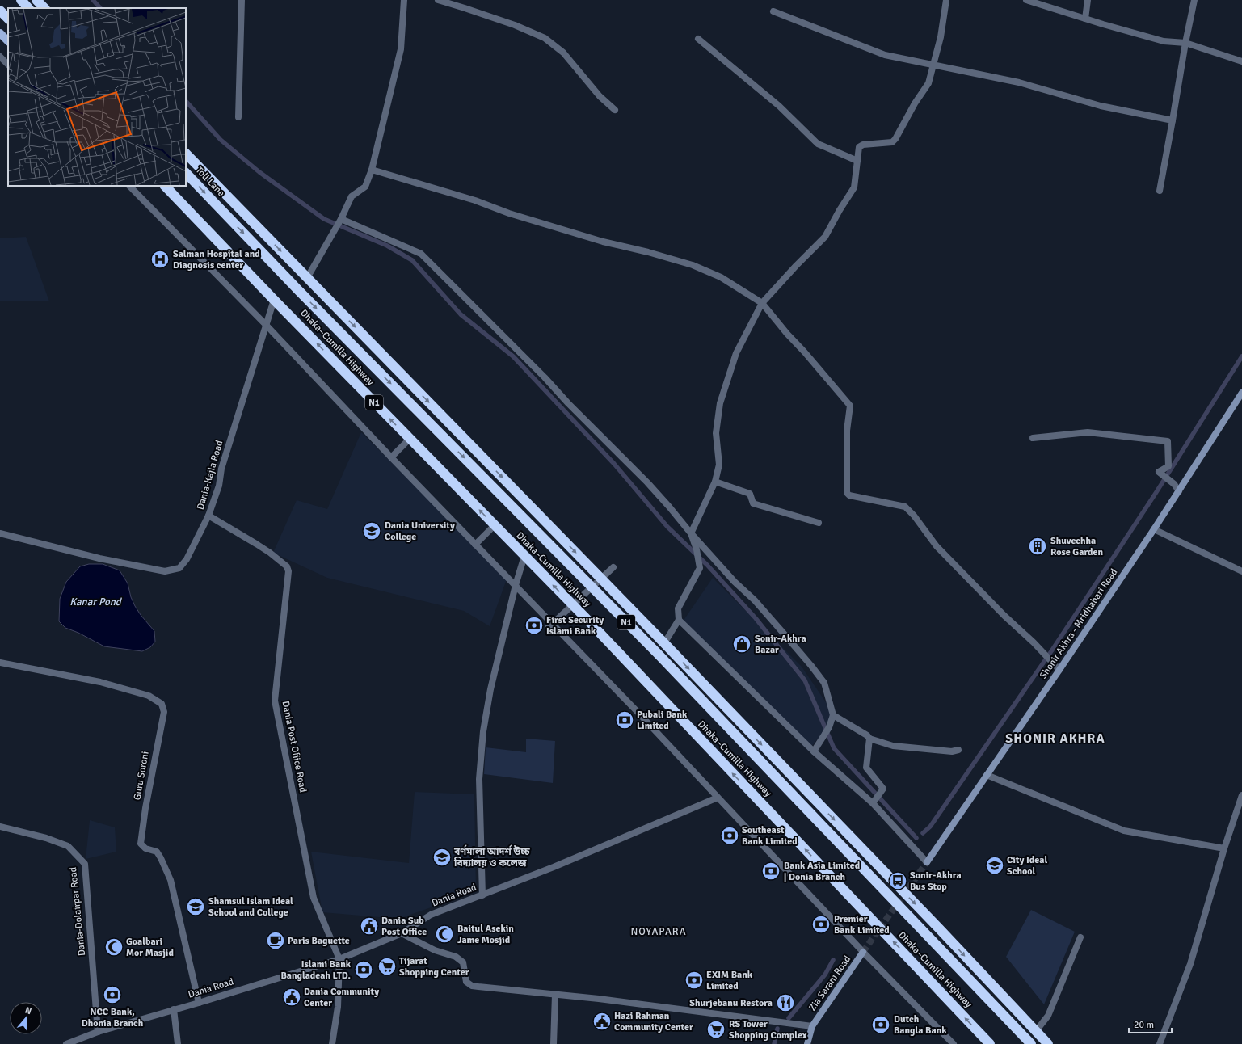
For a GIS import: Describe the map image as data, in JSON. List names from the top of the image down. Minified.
{"streets":{"highway":["Toll Lane","Dhaka–Cumilla Highway","N1"],"main road":["Shonir Akhra - Mridhabari Road","Zia Sarani Road"],"street":["Dania-Kajla Road","Dania Post Ofiice Road","Guru Soroni","Dania Road","Dania-Dolairpar Road"]},"crossings":[["Toll Lane","Dhaka–Cumilla Highway"],["Dhaka–Cumilla Highway","Dania-Kajla Road"],["Dania-Kajla Road","Dania Post Ofiice Road"],["Dania Post Ofiice Road","Dania Road"],["Guru Soroni","Dania Road"],["Dania Road","Dania-Dolairpar Road"]],"districts":["SHONIR AKHRA","NOYAPARA"],"water":["Kanar Pond"],"places":{"hospital":["Salman Hospital and Diagnosis center"],"school or university":["Dania University College","বর্ণমালা আদর্শ উচ্চ বিদ্যালয় ও কলেজ","City Ideal School","Shamsul Islam Ideal School and College"],"building":["Shuvechha Rose Garden"],"bank":["First Security Islami Bank","Pubali Bank Limited","Southeast Bank Limited","Bank Asia Limited | Donia Branch","Premier Bank Limited","Islami Bank Bangladeah LTD.","EXIM Bank Limited","NCC Bank, Dhonia Branch","Dutch Bangla Bank"],"shop":["Sonir-Akhra Bazar"],"bus stop":["Sonir-Akhra Bus Stop"],"public building":["Dania Sub Post Office","Dania Community Center","Hazi Rahman Community Center"],"mosque":["Baitul Asekin Jame Mosjid","Goalbari Mor Masjid"],"cafe":["Paris Baguette"],"supermarket":["Tijarat Shopping Center","RS Tower Shopping Complex"],"restaurant":["Shurjebanu Restora"]},"scale_bar":"20 m","north":"top"}
